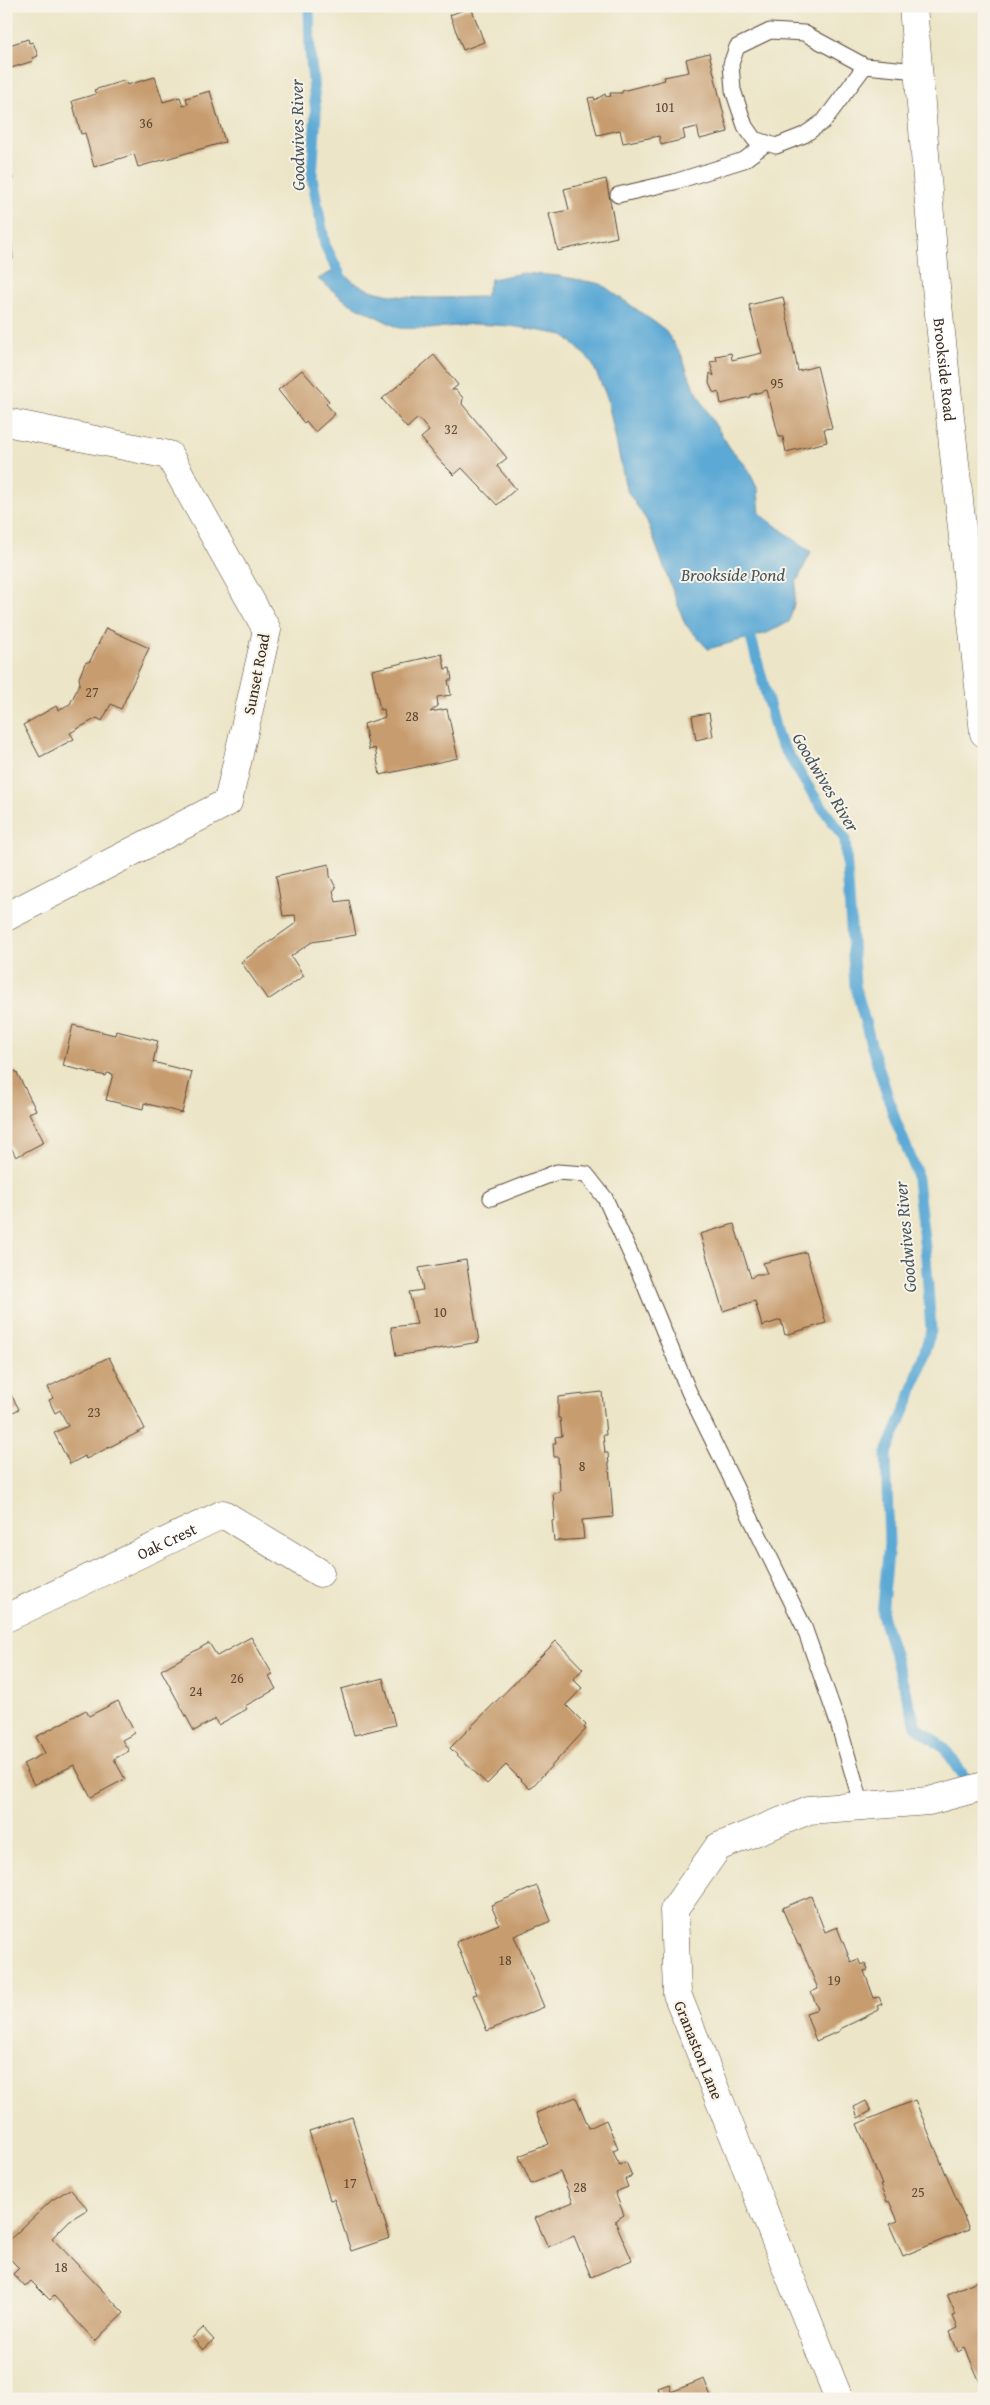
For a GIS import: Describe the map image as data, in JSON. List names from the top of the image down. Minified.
{"streets":{"street":["Brookside Road","Sunset Road","Oak Crest","Granaston Lane"]},"water":["Goodwives River","Brookside Pond"],"house_numbers":["101","36","95","32","27","28","10","23","8","26","24","18","19","17","28","25","18"]}
